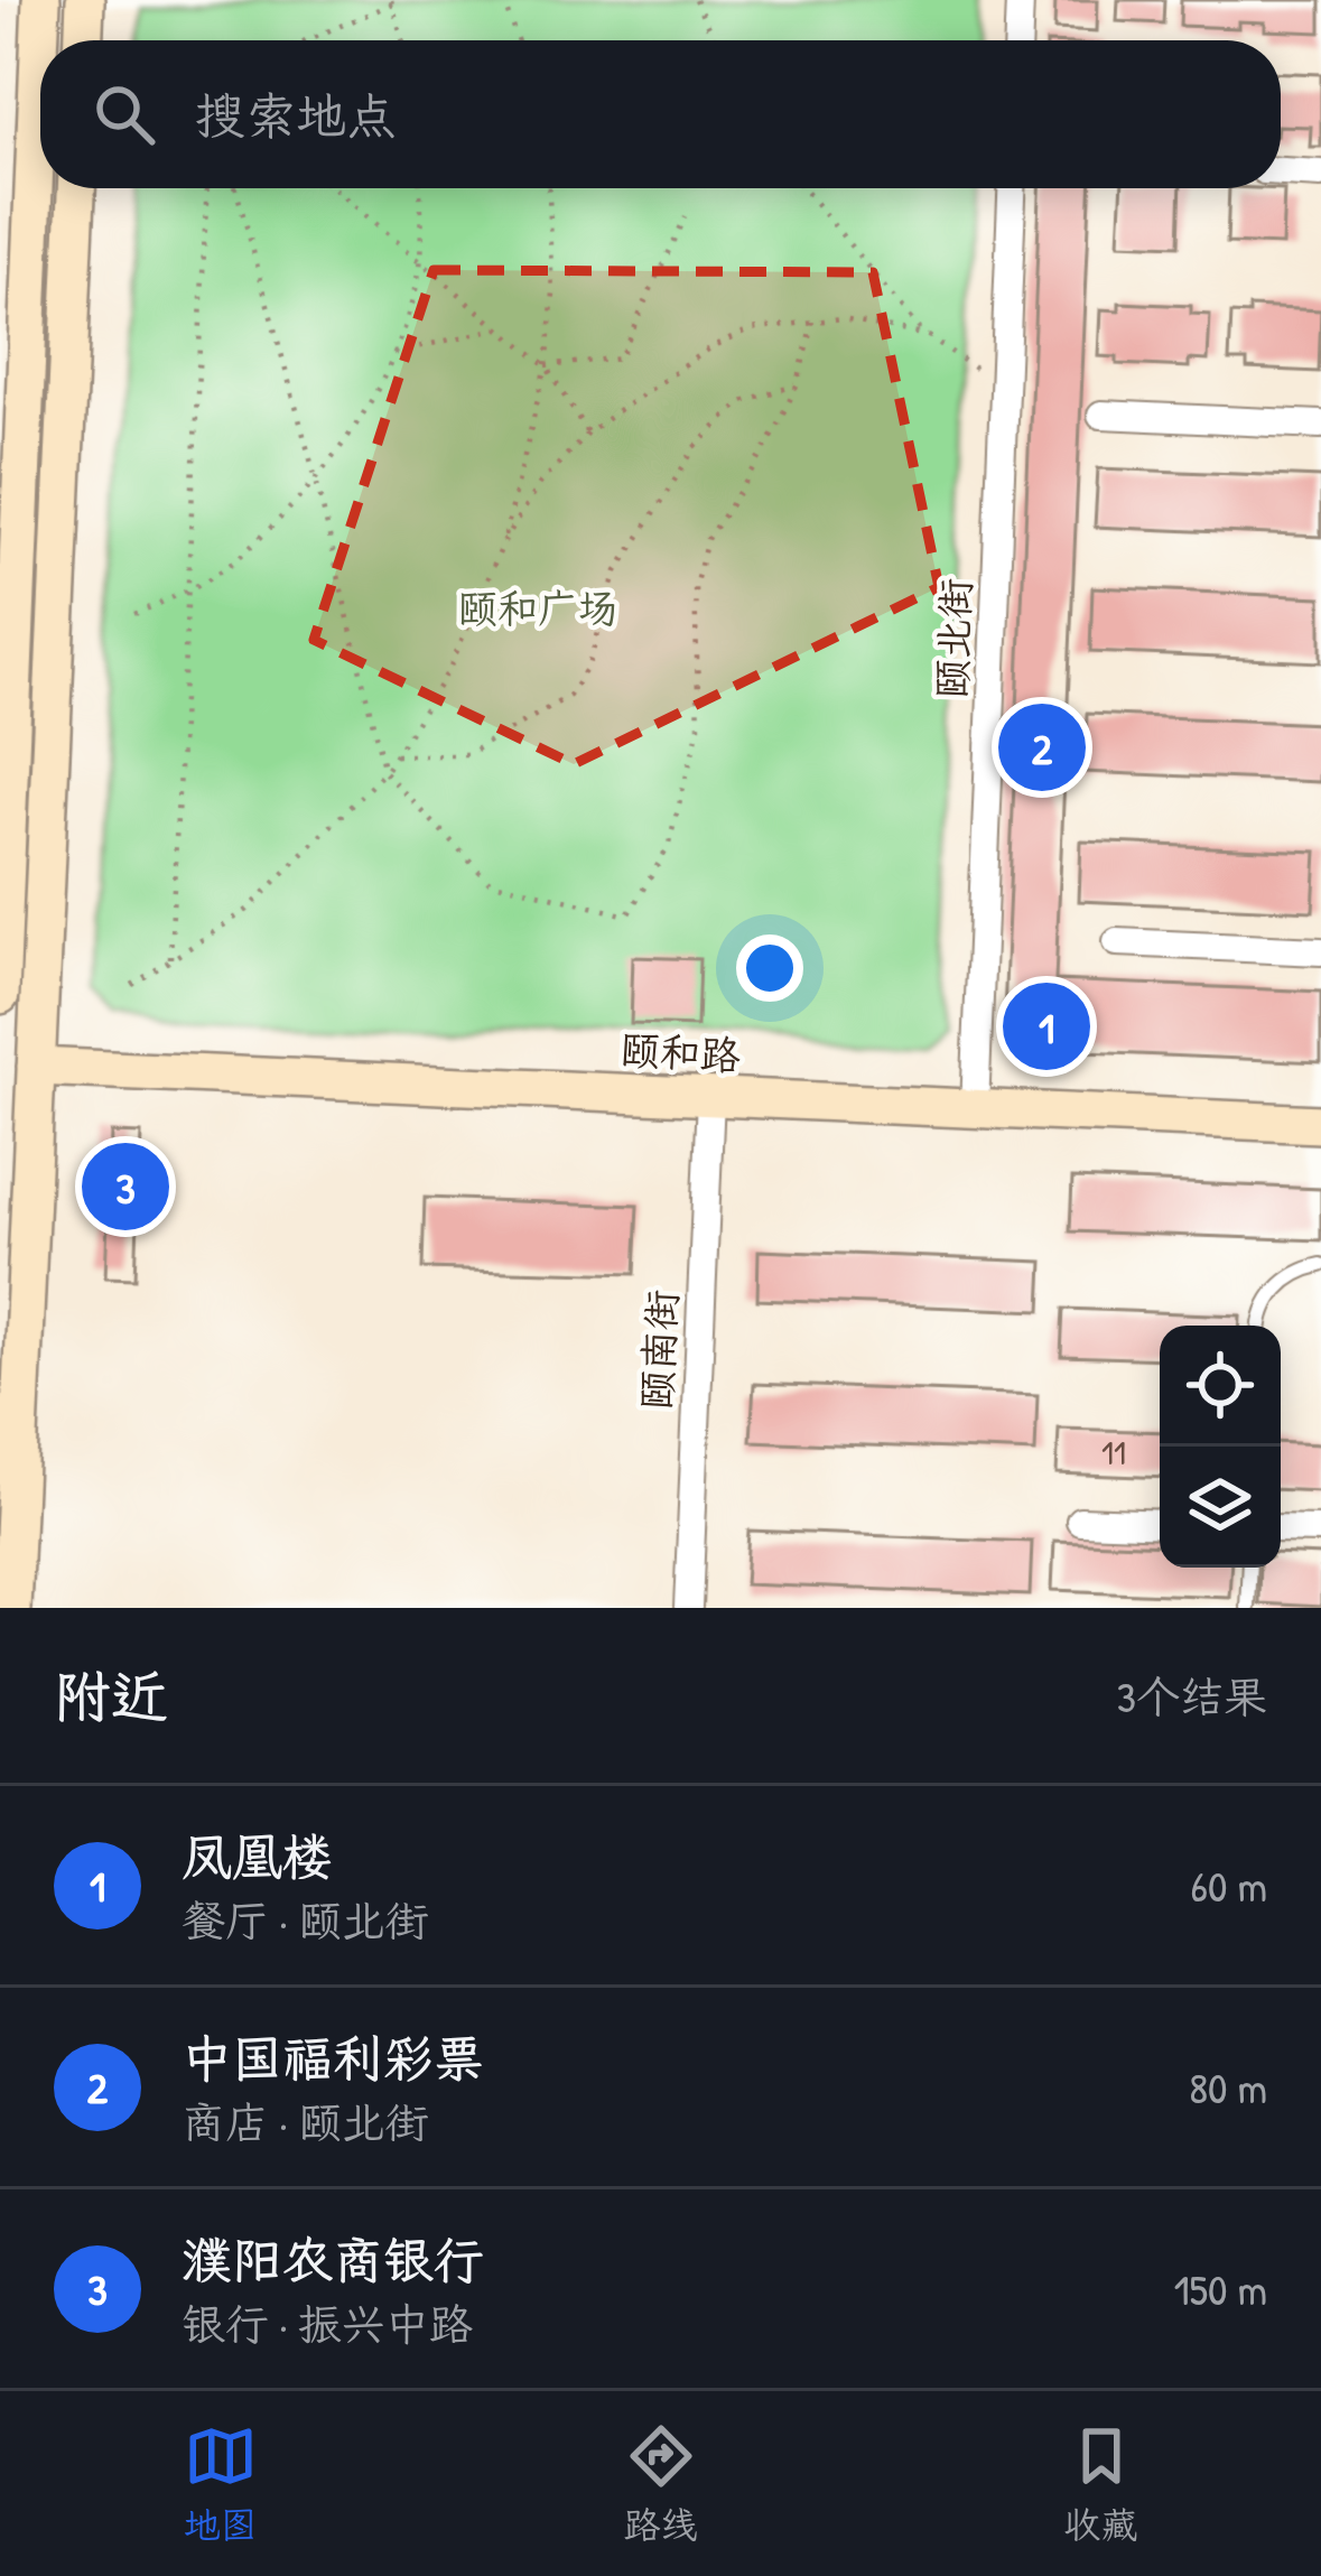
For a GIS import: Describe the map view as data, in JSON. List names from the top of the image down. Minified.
{"streets":{"street":["颐北街","颐和路","颐南街"]},"crossings":[["颐北街","颐和路"],["颐和路","颐南街"]],"parks":["颐和广场"],"house_numbers":["11"],"page":{"search":"搜索地点","pins":["2","1","3"],"heading":["附近","3个结果"],"list":[{"mark":"1","name":"凤凰楼","note":"餐厅 · 颐北街","value":"60 m"},{"mark":"2","name":"中国福利彩票","note":"商店 · 颐北街","value":"80 m"},{"mark":"3","name":"濮阳农商银行","note":"银行 · 振兴中路","value":"150 m"}],"nav":["地图","路线","收藏"]}}
